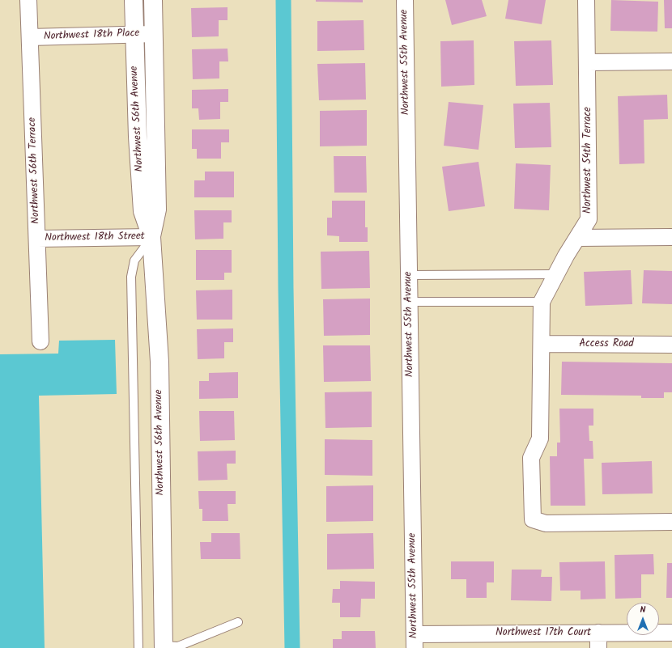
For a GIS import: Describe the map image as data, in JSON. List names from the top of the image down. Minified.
{"streets":{"street":["Northwest 18th Place","Northwest 55th Avenue","Northwest 56th Avenue","Northwest 54th Terrace","Northwest 56th Terrace","Northwest 18th Street","Access Road","Northwest 17th Court"]},"crossings":[["Northwest 18th Place","Northwest 56th Avenue"],["Northwest 18th Place","Northwest 56th Terrace"],["Northwest 55th Avenue","Northwest 17th Court"],["Northwest 56th Avenue","Northwest 18th Street"],["Northwest 54th Terrace","Access Road"],["Northwest 56th Terrace","Northwest 18th Street"]],"north":"top"}
